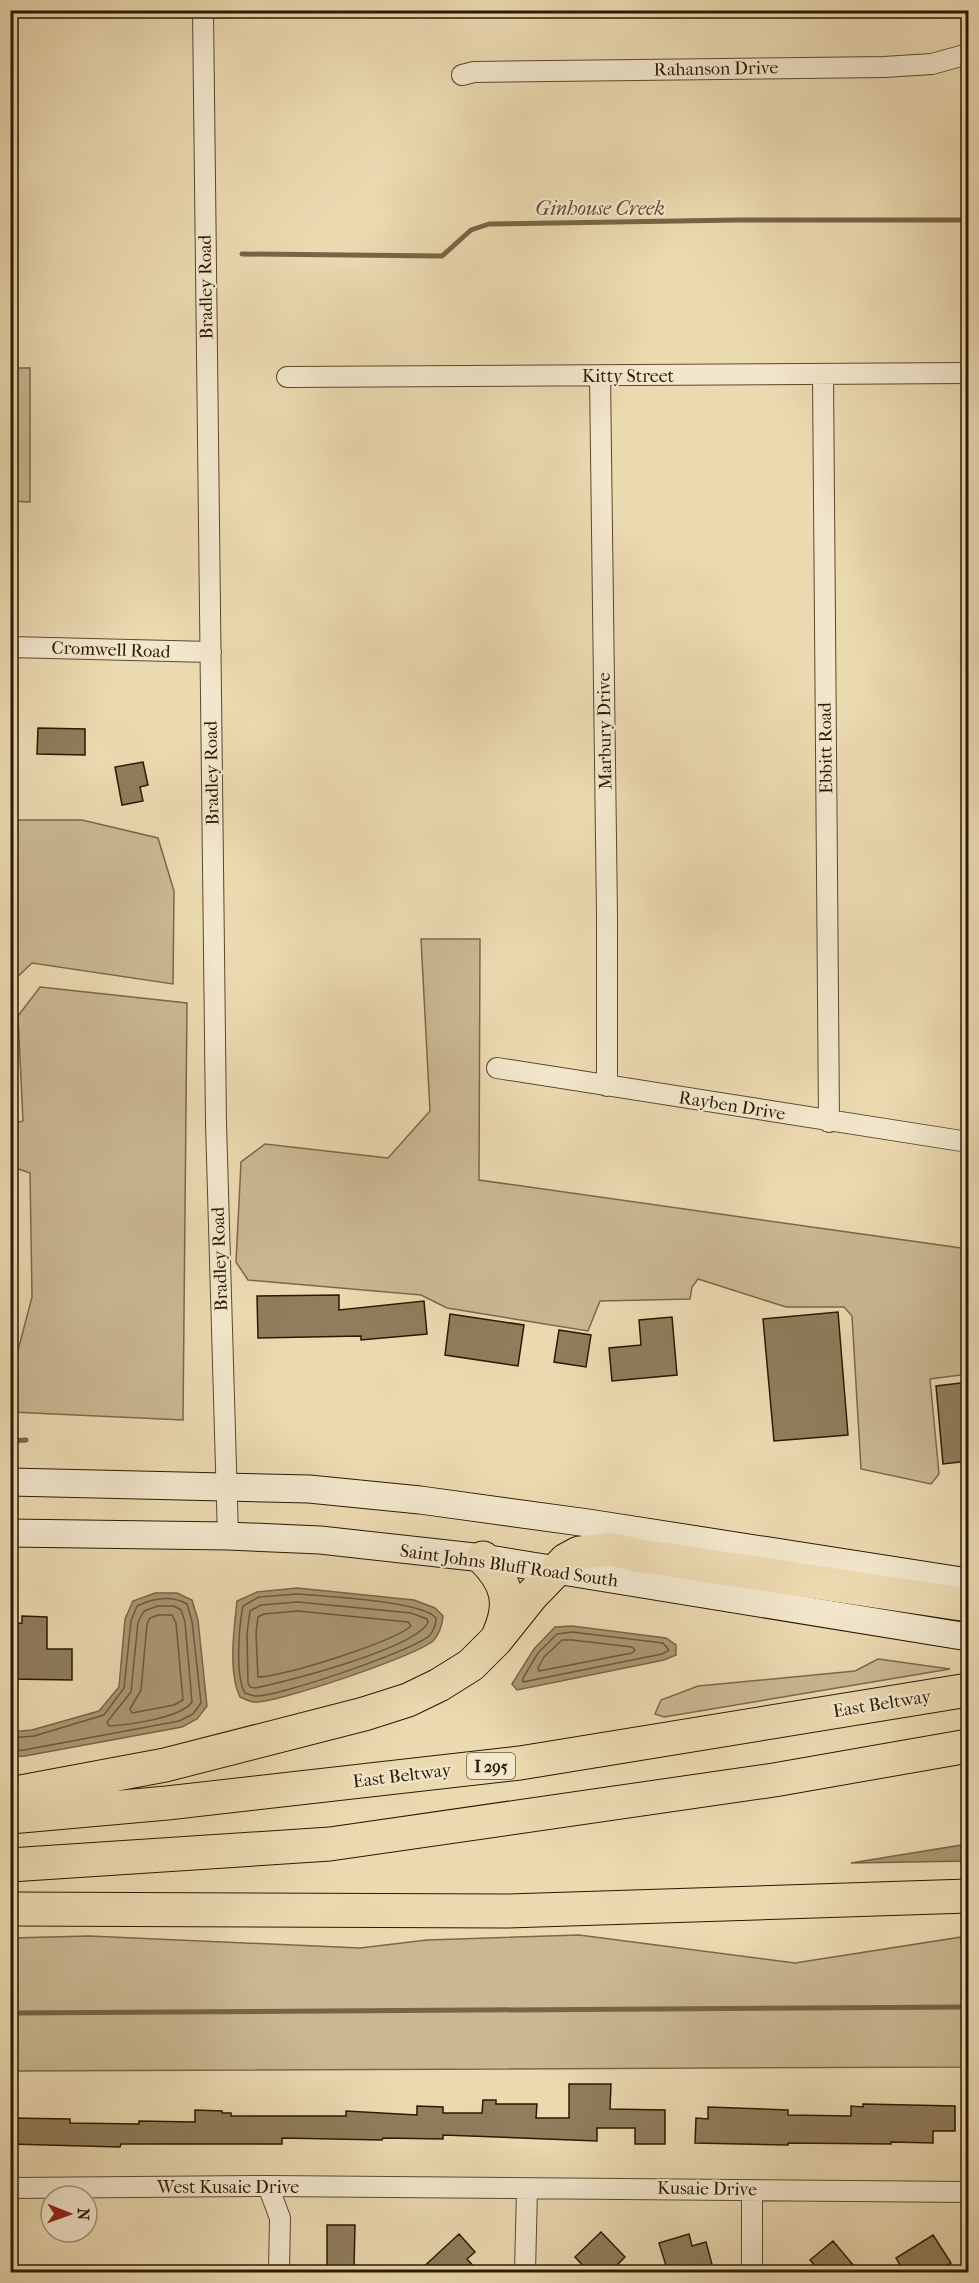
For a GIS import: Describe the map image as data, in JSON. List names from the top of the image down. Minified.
{"streets":{"highway":["East Beltway","I 295"],"main road":["Saint Johns Bluff Road South"],"street":["Rahanson Drive","Bradley Road","Kitty Street","Cromwell Road","Marbury Drive","Ebbitt Road","Rayben Drive","West Kusaie Drive","Kusaie Drive"]},"crossings":[["Bradley Road","Cromwell Road"],["Bradley Road","Saint Johns Bluff Road South"],["Kitty Street","Marbury Drive"],["Kitty Street","Ebbitt Road"],["Marbury Drive","Rayben Drive"],["Ebbitt Road","Rayben Drive"],["West Kusaie Drive","Kusaie Drive"]],"water":["Ginhouse Creek"],"north":"right"}
